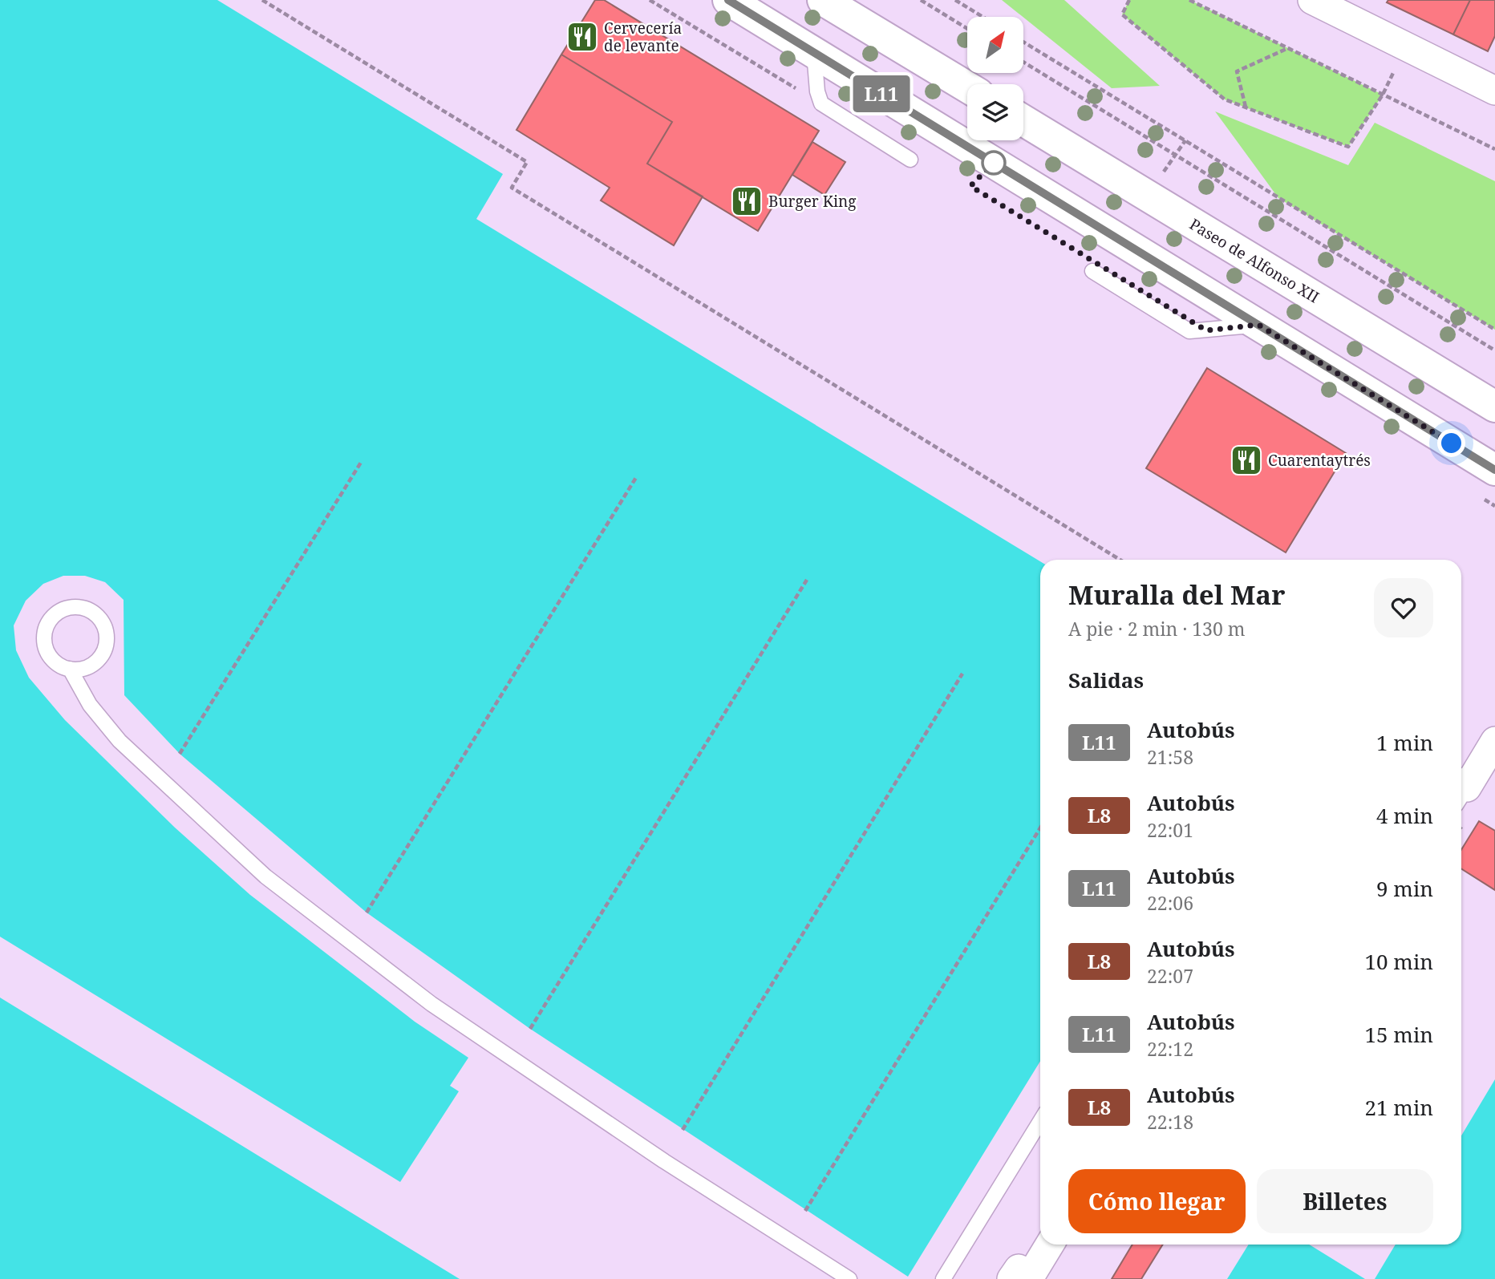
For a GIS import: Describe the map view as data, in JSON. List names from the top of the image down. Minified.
{"streets":{"main road":["Paseo de Alfonso XII"]},"places":{"restaurant":["Cervecería de levante","Burger King","Cuarentaytrés"]},"lines":["bus line L11"],"north":"top right","page":{"on_map":"L11","heading":[["Muralla del Mar","A pie · 2 min · 130 m"],"Salidas"],"list":[{"mark":"L11","name":"Autobús","note":"21:58","value":"1 min"},{"mark":"L8","name":"Autobús","note":"22:01","value":"4 min"},{"mark":"L11","name":"Autobús","note":"22:06","value":"9 min"},{"mark":"L8","name":"Autobús","note":"22:07","value":"10 min"},{"mark":"L11","name":"Autobús","note":"22:12","value":"15 min"},{"mark":"L8","name":"Autobús","note":"22:18","value":"21 min"}],"buttons":["Cómo llegar","Billetes"]}}
